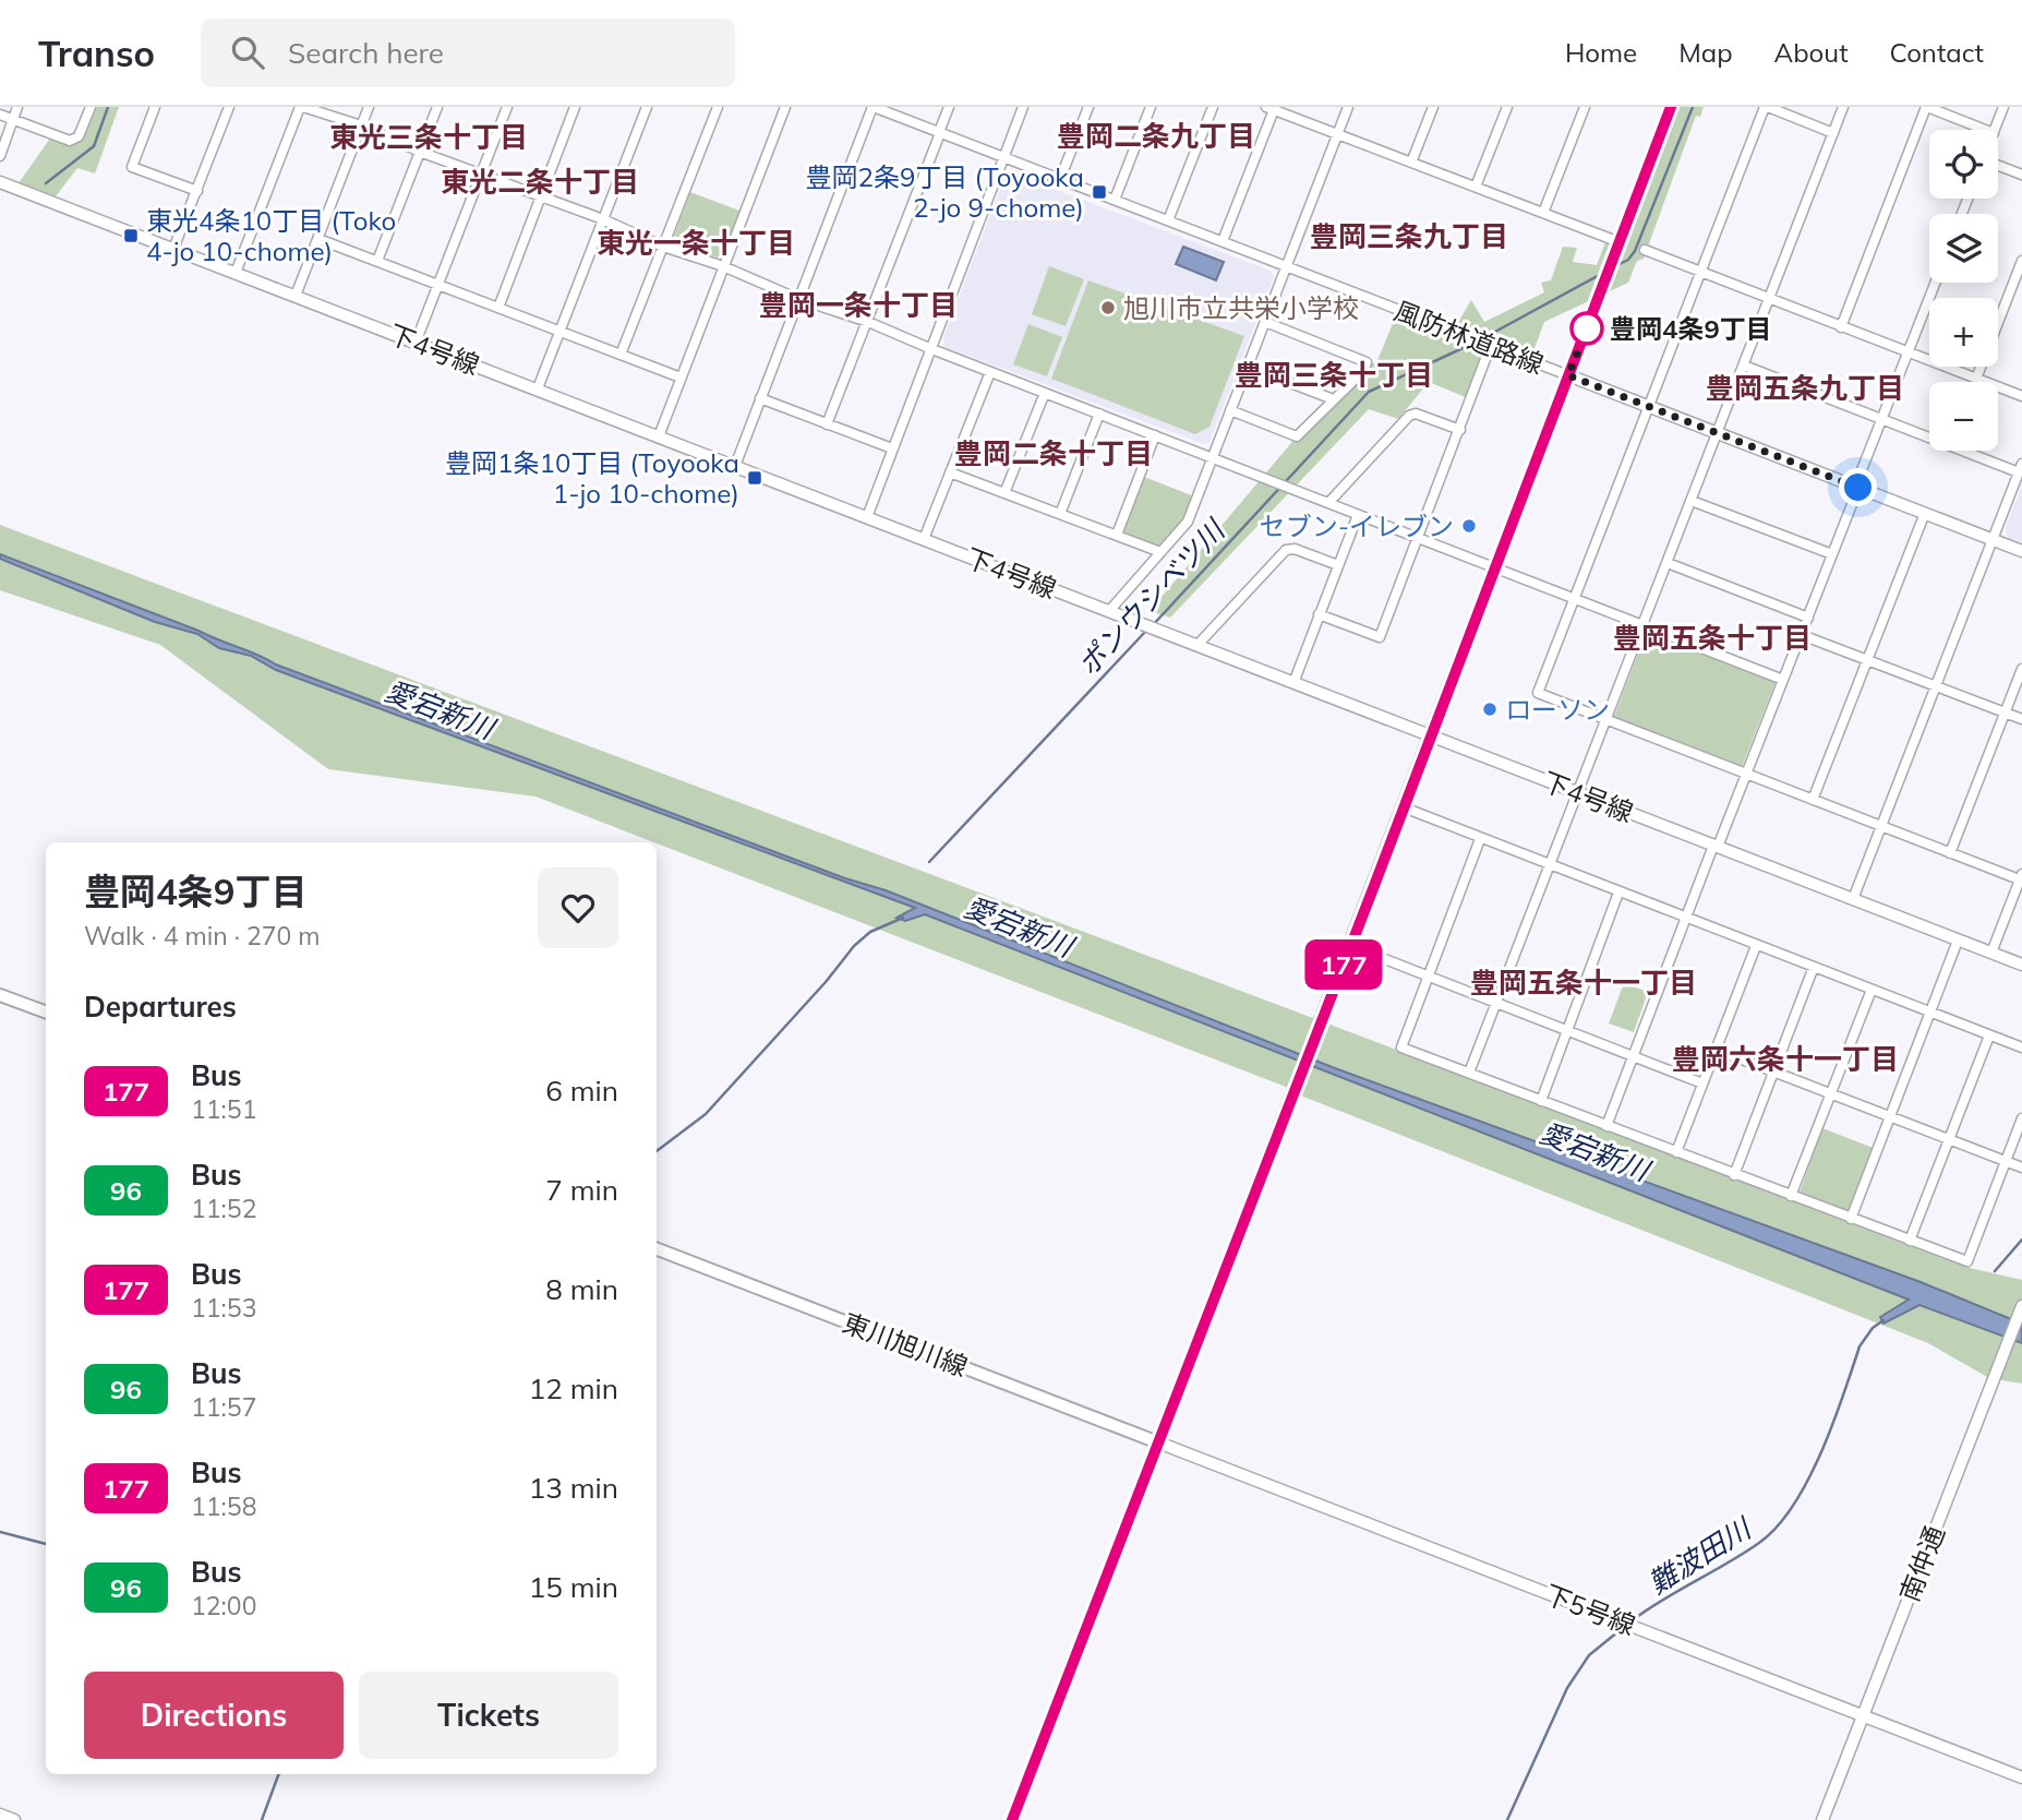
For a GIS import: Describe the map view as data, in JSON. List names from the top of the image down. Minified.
{"streets":{"main road":["東川旭川線"],"street":["風防林道路線","下4号線","南仲通","下5号線"]},"crossings":[["東川旭川線","下5号線"],["南仲通","下5号線"]],"districts":["豊岡二条九丁目","東光三条十丁目","東光二条十丁目","豊岡三条九丁目","東光一条十丁目","豊岡一条十丁目","豊岡三条十丁目","豊岡五条九丁目","豊岡二条十丁目","豊岡五条十丁目","豊岡五条十一丁目","豊岡六条十一丁目"],"water":["ポンウシベツ川","愛宕新川","難波田川"],"places":{"transit":["豊岡2条9丁目 (Toyooka 2-jo 9-chome)","東光4条10丁目 (Toko 4-jo 10-chome)","豊岡1条10丁目 (Toyooka 1-jo 10-chome)"],"other":["旭川市立共栄小学校","豊岡4条9丁目","セブン-イレブン","ローソン"]},"lines":["bus line 177"],"page":{"header":"Transo","search":"Search here","nav":["Home","Map","About","Contact"],"on_map":"177","map_buttons":["+","−"],"heading":[["豊岡4条9丁目","Walk · 4 min · 270 m"],"Departures"],"list":[{"mark":"177","name":"Bus","note":"11:51","value":"6 min"},{"mark":"96","name":"Bus","note":"11:52","value":"7 min"},{"mark":"177","name":"Bus","note":"11:53","value":"8 min"},{"mark":"96","name":"Bus","note":"11:57","value":"12 min"},{"mark":"177","name":"Bus","note":"11:58","value":"13 min"},{"mark":"96","name":"Bus","note":"12:00","value":"15 min"}],"buttons":["Directions","Tickets"]}}
